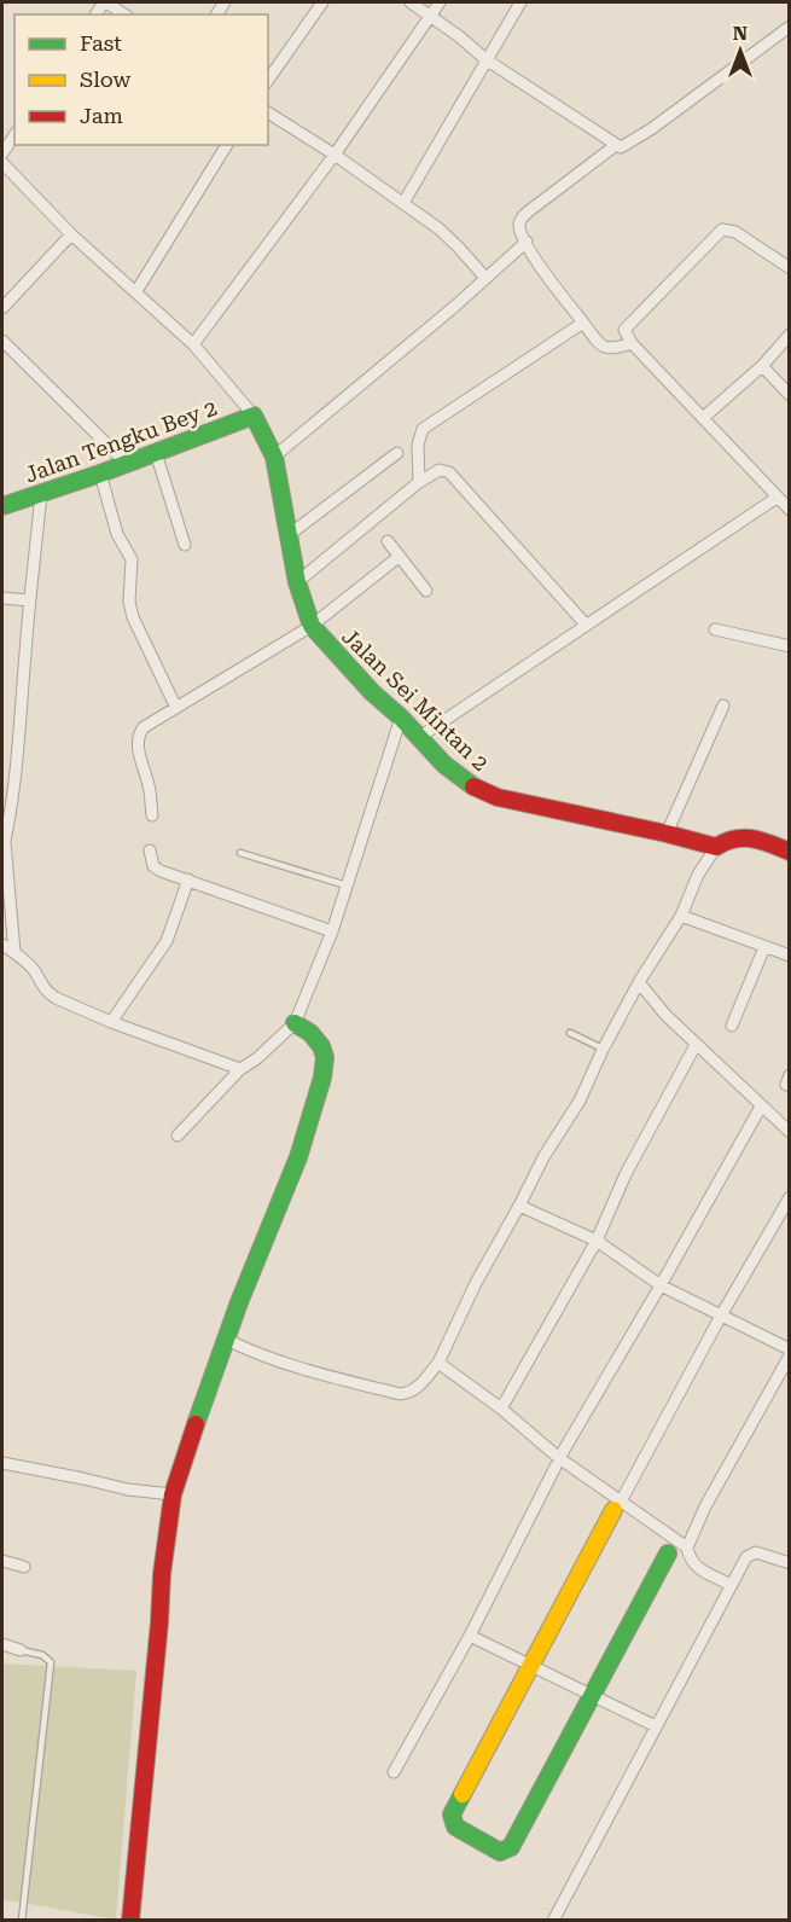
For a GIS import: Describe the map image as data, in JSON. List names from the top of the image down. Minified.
{"streets":{"street":["Jalan Tengku Bey 2","Jalan Sei Mintan 2"]},"crossings":[["Jalan Tengku Bey 2","Jalan Sei Mintan 2"]],"legend":["Fast","Slow","Jam"],"north":"top"}
